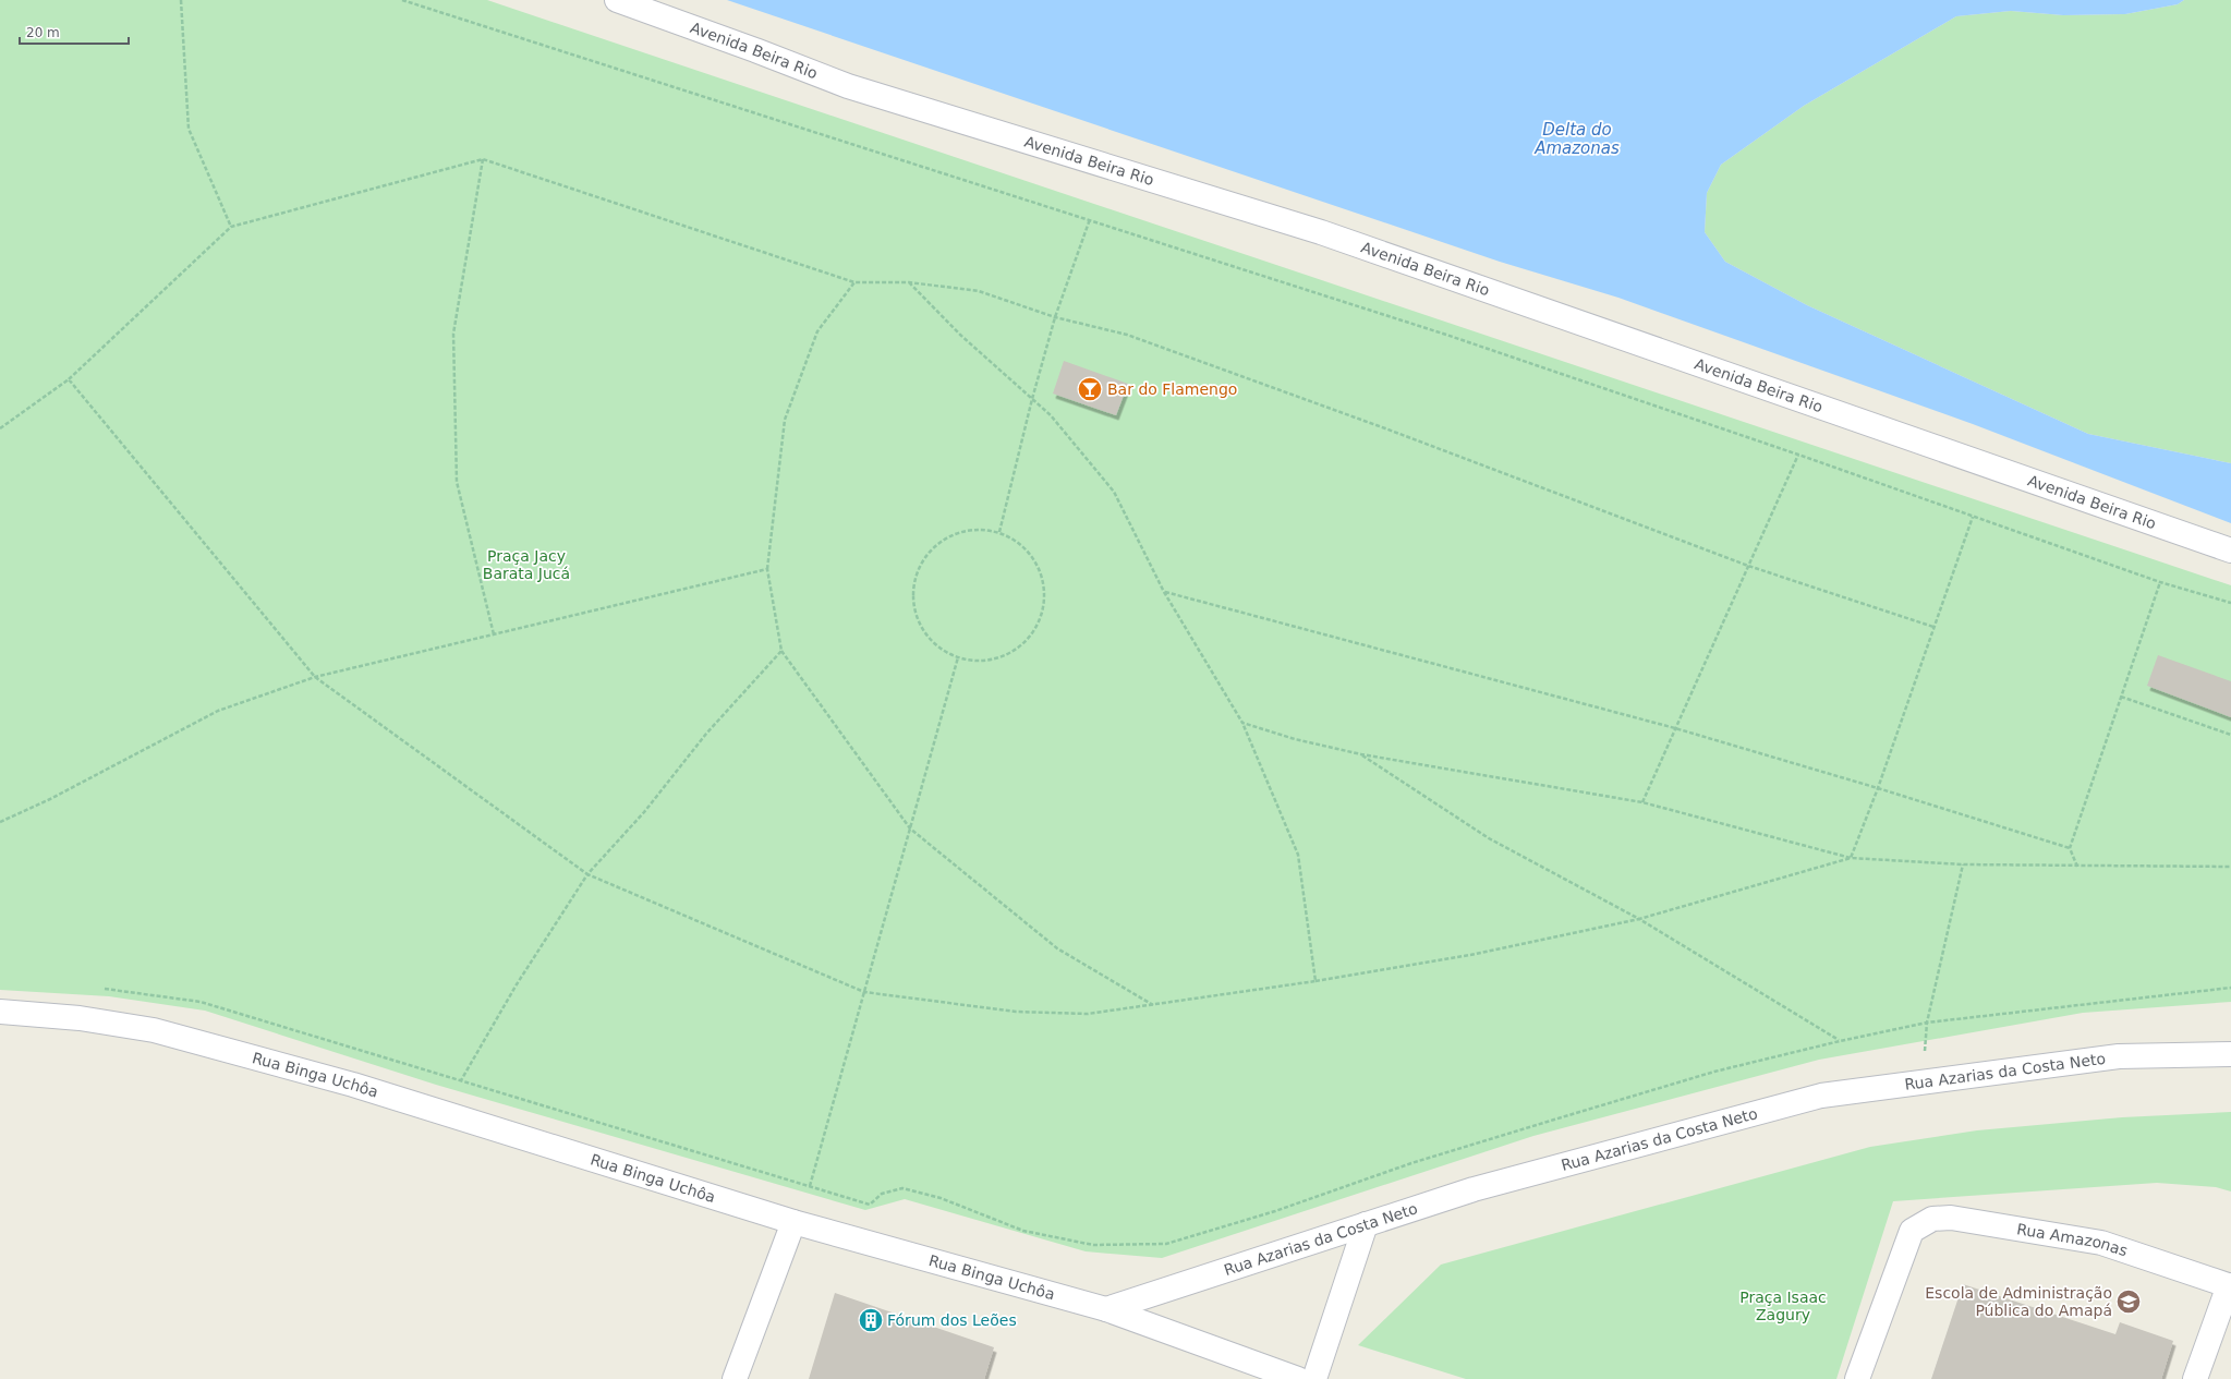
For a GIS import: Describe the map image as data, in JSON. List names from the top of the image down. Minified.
{"streets":{"street":["Avenida Beira Rio","Rua Azarias da Costa Neto","Rua Binga Uchôa","Rua Amazonas"]},"crossings":[["Rua Azarias da Costa Neto","Rua Binga Uchôa"]],"water":["Delta do Amazonas"],"parks":["Praça Jacy Barata Jucá","Praça Isaac Zagury"],"places":{"bar":["Bar do Flamengo"],"school or university":["Escola de Administração Pública do Amapá"],"building":["Fórum dos Leões"]},"scale_bar":"20 m"}
